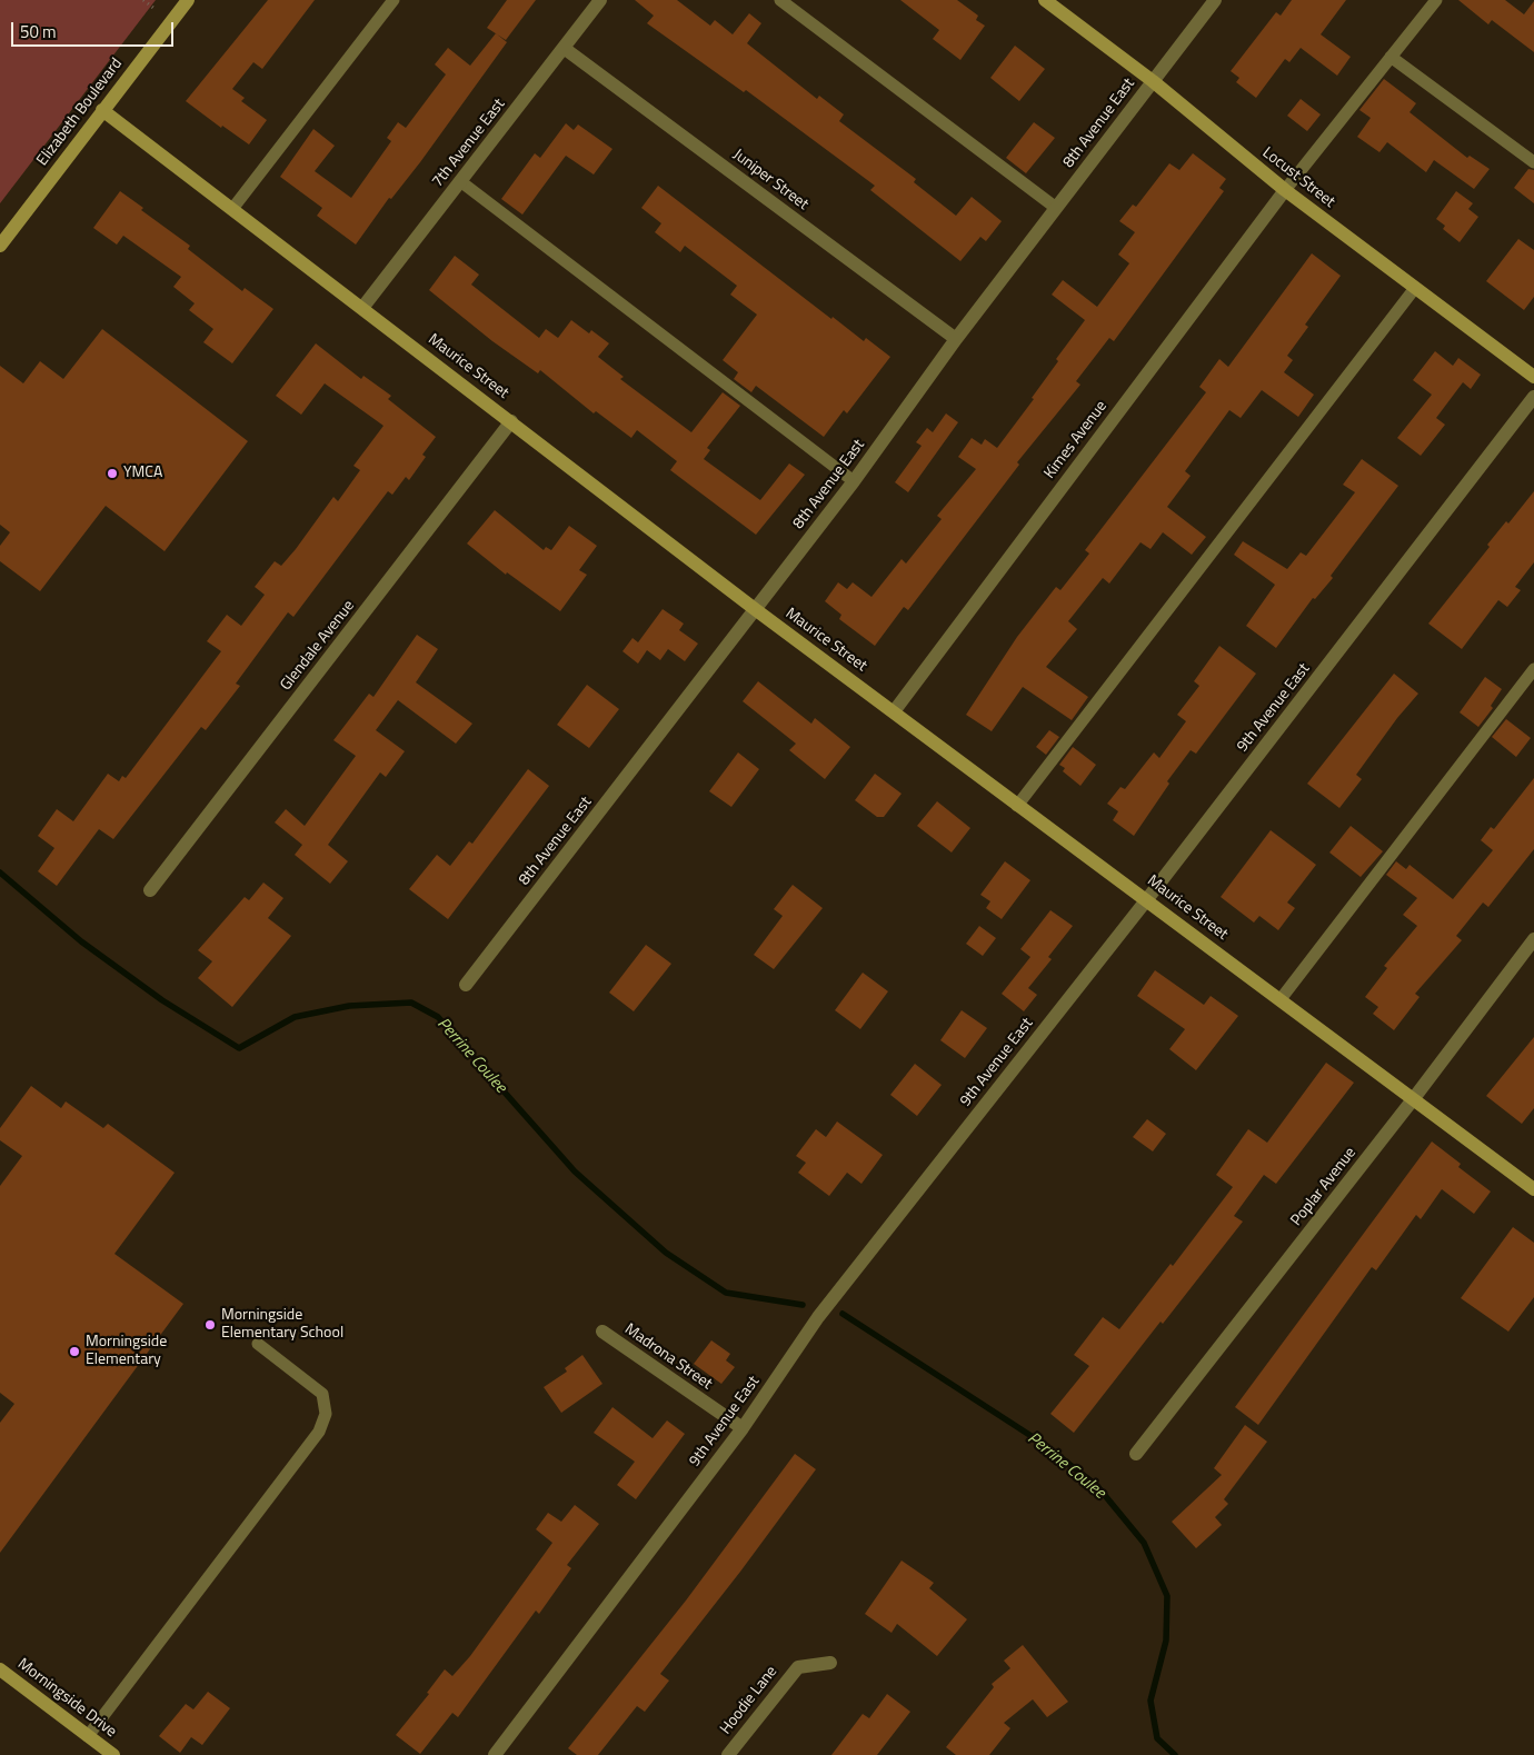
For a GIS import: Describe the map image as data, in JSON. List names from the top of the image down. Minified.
{"streets":{"street":["Elizabeth Boulevard","8th Avenue East","7th Avenue East","Locust Street","Juniper Street","Maurice Street","Kimes Avenue","Glendale Avenue","9th Avenue East","Poplar Avenue","Madrona Street","Morningside Drive","Hoodie Lane"]},"crossings":[["Elizabeth Boulevard","Maurice Street"],["8th Avenue East","Locust Street"],["8th Avenue East","Juniper Street"],["8th Avenue East","Maurice Street"],["7th Avenue East","Juniper Street"],["7th Avenue East","Maurice Street"],["Locust Street","Kimes Avenue"],["Maurice Street","Kimes Avenue"],["Maurice Street","Glendale Avenue"],["Maurice Street","9th Avenue East"],["Maurice Street","Poplar Avenue"],["9th Avenue East","Madrona Street"]],"water":["Perrine Coulee"],"places":["YMCA","Morningside Elementary School","Morningside Elementary"],"scale_bar":"50 m"}
